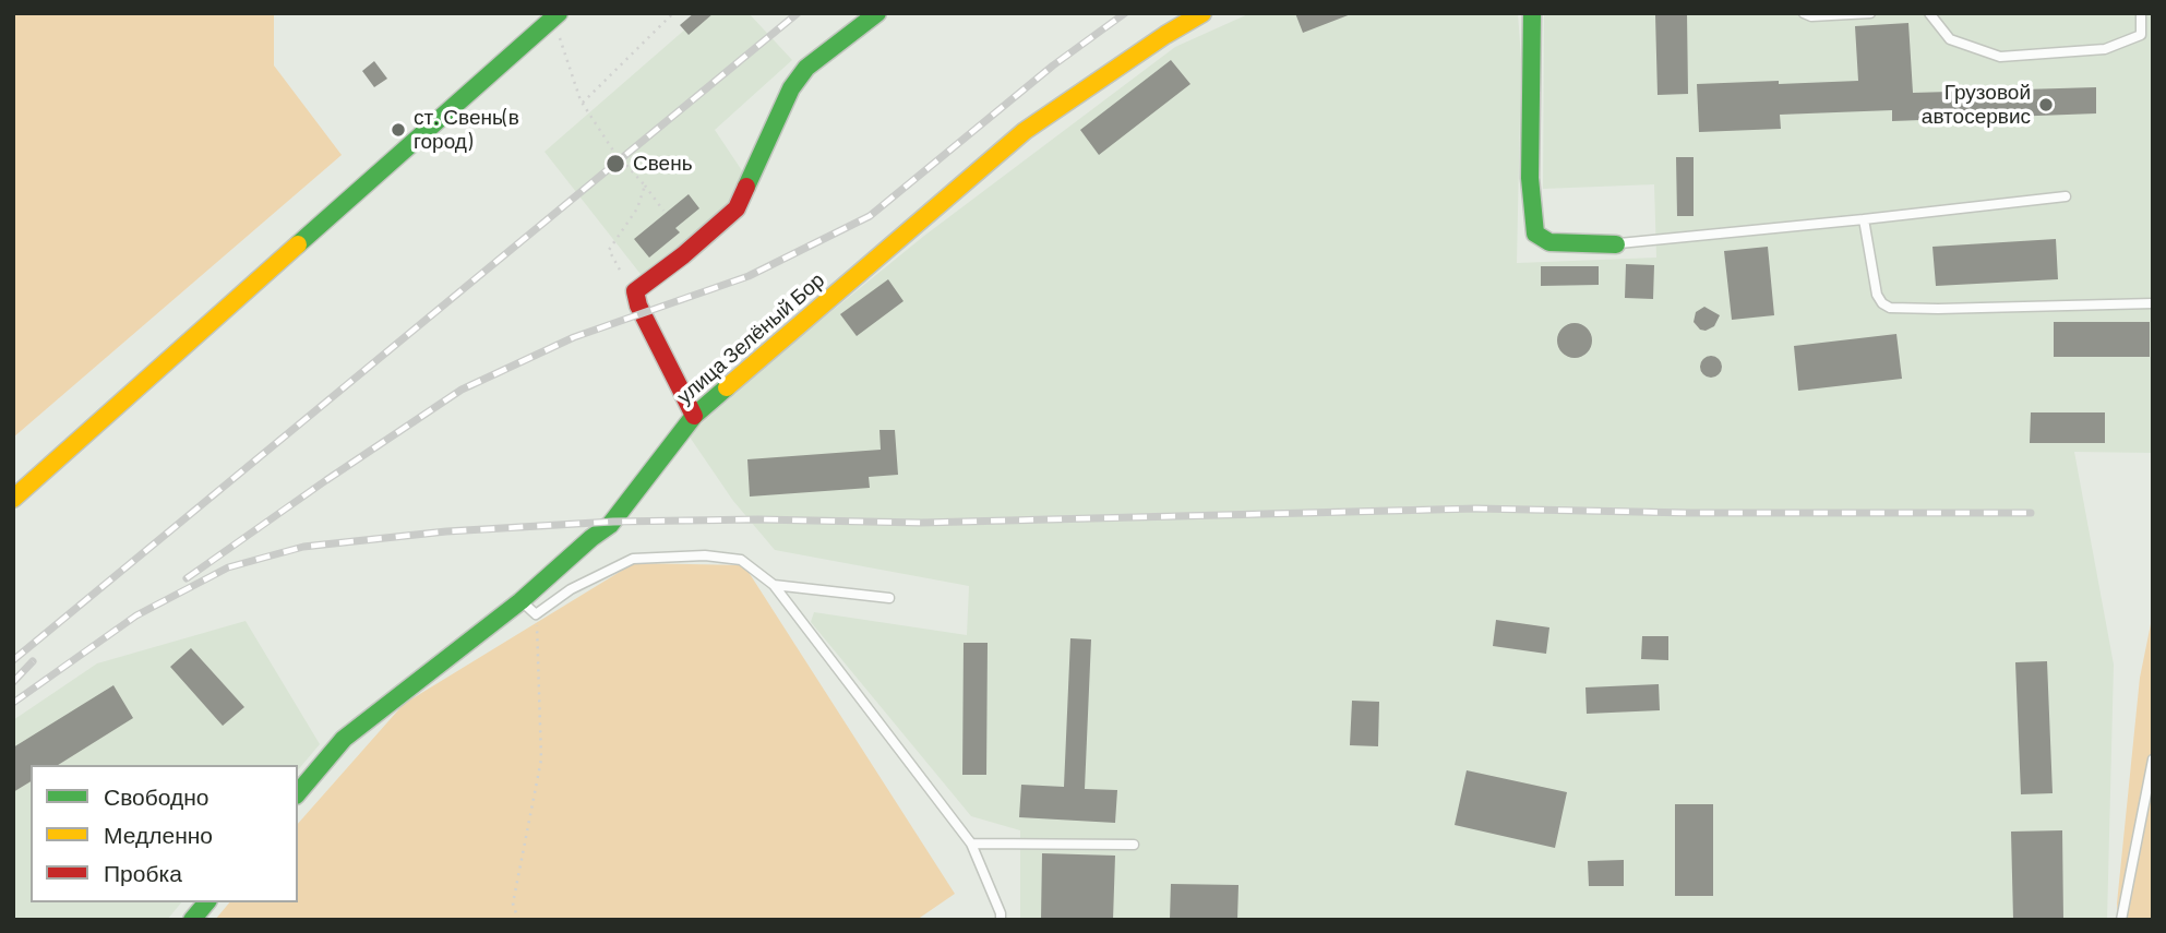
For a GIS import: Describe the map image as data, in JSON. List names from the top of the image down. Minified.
{"streets":{"street":["улица Зелёный Бор"]},"places":["Грузовой автосервис","ст. Свень(в город)","Свень"],"legend":["Свободно","Медленно","Пробка"]}
